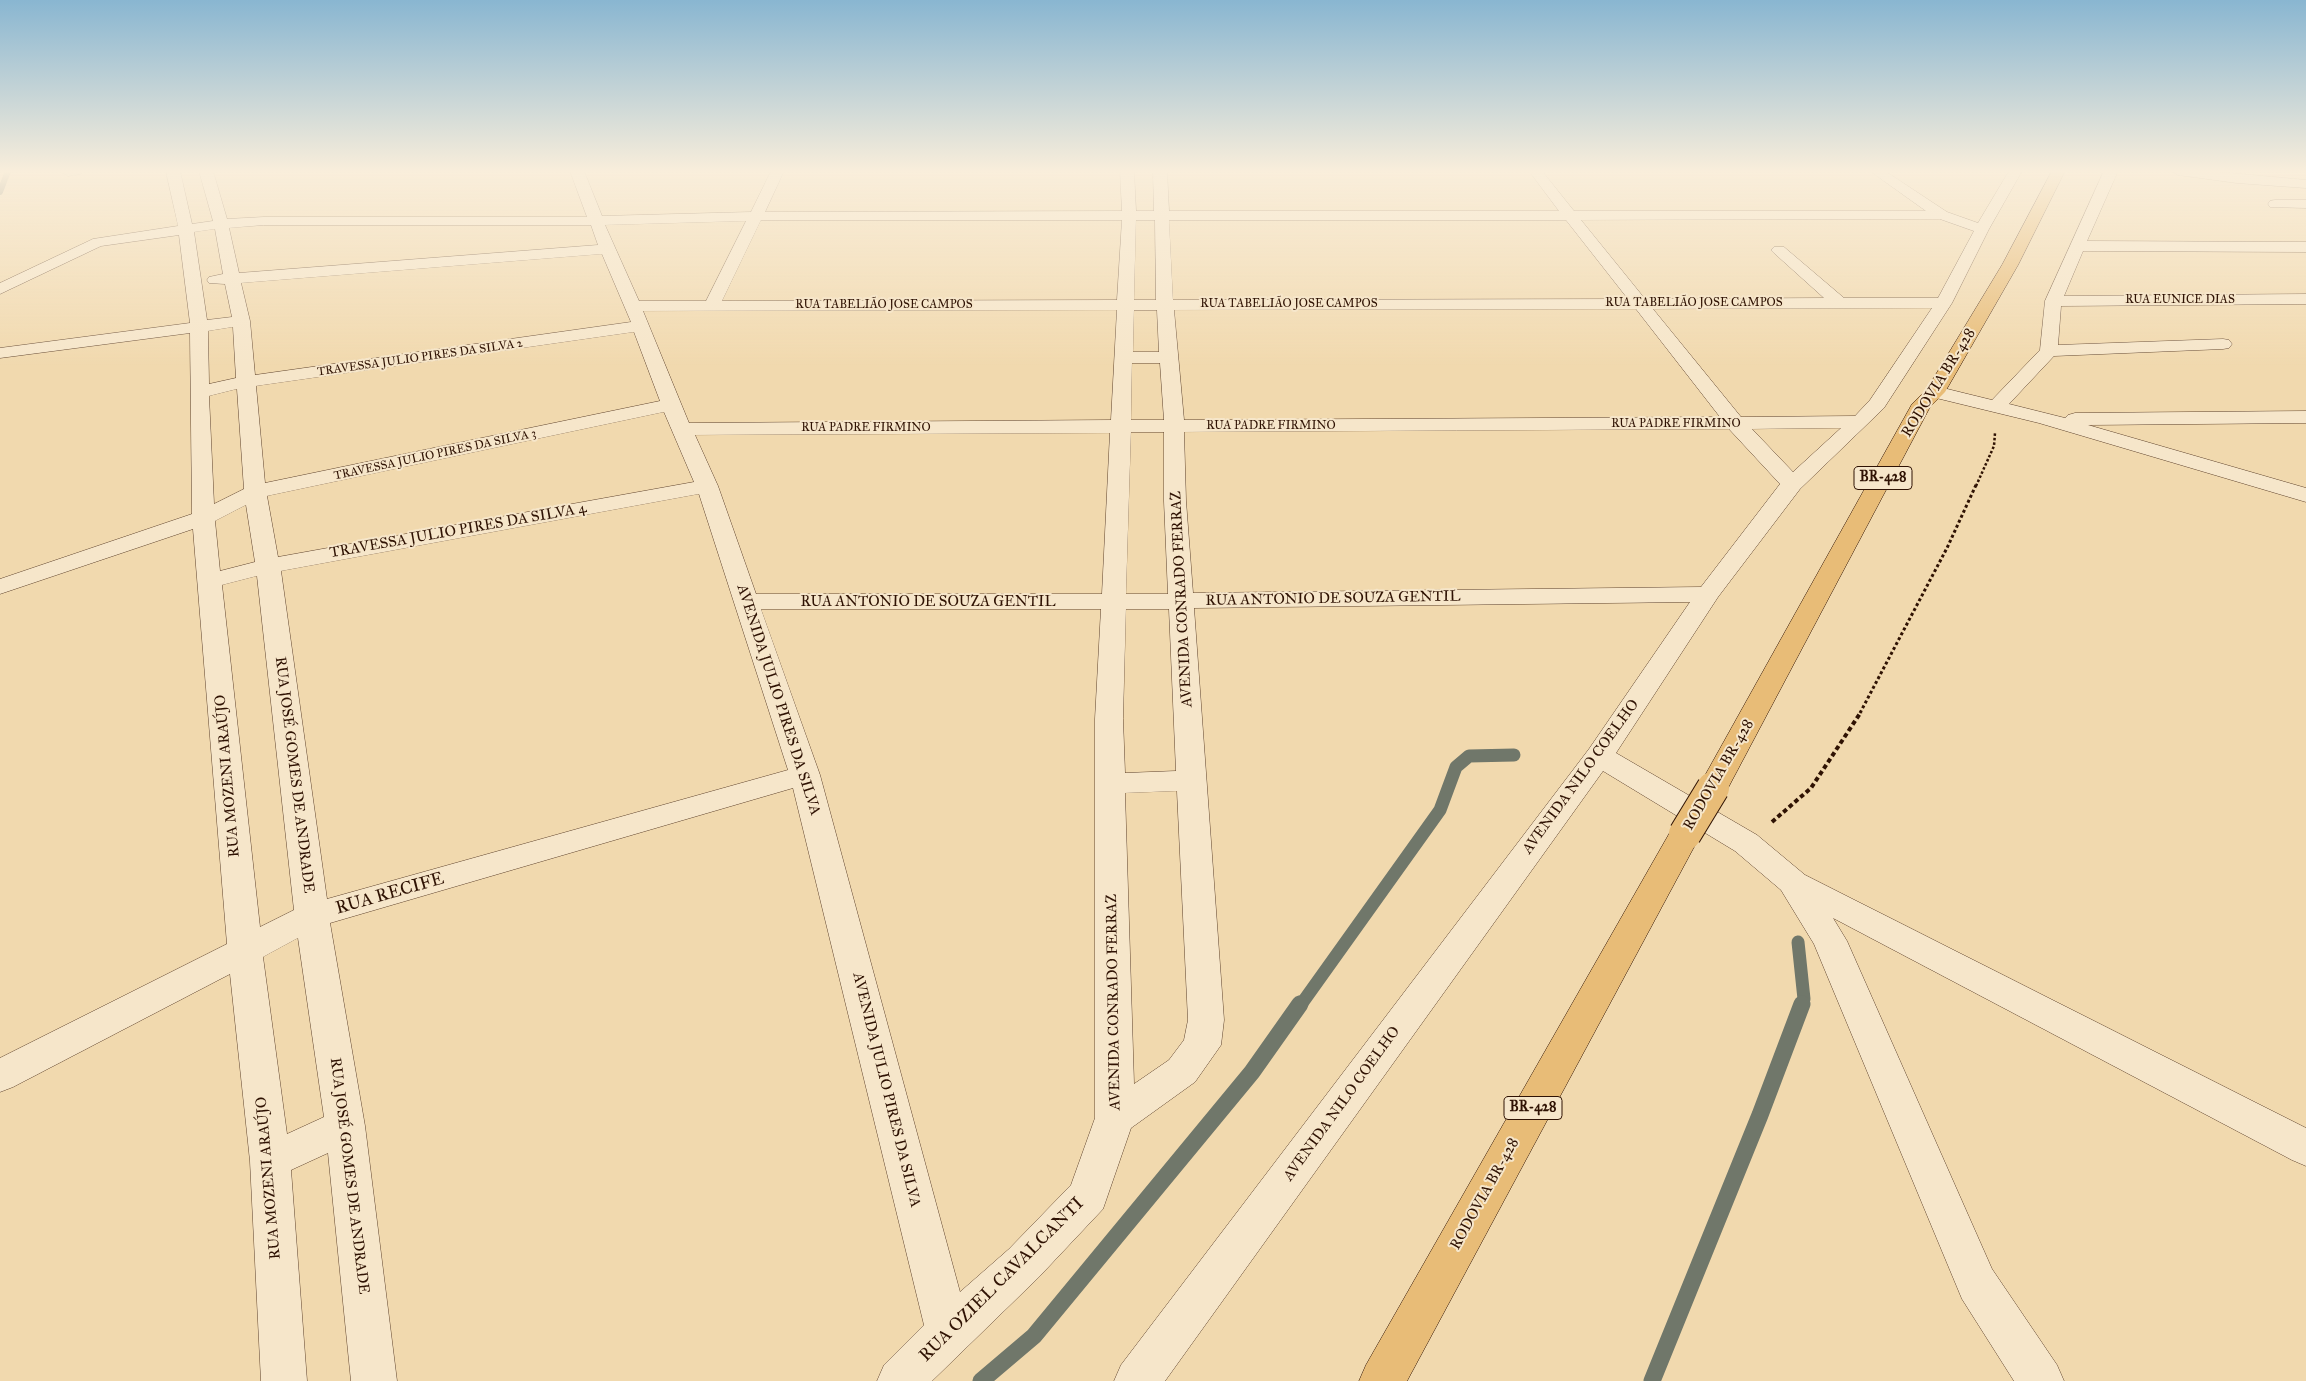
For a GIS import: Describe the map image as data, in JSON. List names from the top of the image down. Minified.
{"streets":{"highway":["RODOVIA BR-428","BR-428"],"street":["RUA EUNICE DIAS","RUA TABELIÃO JOSE CAMPOS","TRAVESSA JULIO PIRES DA SILVA 2","RUA PADRE FIRMINO","TRAVESSA JULIO PIRES DA SILVA 3","TRAVESSA JULIO PIRES DA SILVA 4","AVENIDA CONRADO FERRAZ","RUA ANTONIO DE SOUZA GENTIL","AVENIDA JULIO PIRES DA SILVA","RUA JOSÉ GOMES DE ANDRADE","RUA MOZENI ARAÚJO","AVENIDA NILO COELHO","RUA RECIFE","RUA OZIEL CAVALCANTI"]},"crossings":[["RUA TABELIÃO JOSE CAMPOS","TRAVESSA JULIO PIRES DA SILVA 2"],["RUA TABELIÃO JOSE CAMPOS","AVENIDA CONRADO FERRAZ"],["RUA TABELIÃO JOSE CAMPOS","AVENIDA JULIO PIRES DA SILVA"],["RUA TABELIÃO JOSE CAMPOS","AVENIDA NILO COELHO"],["TRAVESSA JULIO PIRES DA SILVA 2","AVENIDA JULIO PIRES DA SILVA"],["TRAVESSA JULIO PIRES DA SILVA 2","RUA JOSÉ GOMES DE ANDRADE"],["TRAVESSA JULIO PIRES DA SILVA 2","RUA MOZENI ARAÚJO"],["RUA PADRE FIRMINO","TRAVESSA JULIO PIRES DA SILVA 3"],["RUA PADRE FIRMINO","AVENIDA CONRADO FERRAZ"],["RUA PADRE FIRMINO","AVENIDA JULIO PIRES DA SILVA"],["RUA PADRE FIRMINO","AVENIDA NILO COELHO"],["TRAVESSA JULIO PIRES DA SILVA 3","AVENIDA JULIO PIRES DA SILVA"],["TRAVESSA JULIO PIRES DA SILVA 3","RUA JOSÉ GOMES DE ANDRADE"],["TRAVESSA JULIO PIRES DA SILVA 3","RUA MOZENI ARAÚJO"],["TRAVESSA JULIO PIRES DA SILVA 4","AVENIDA JULIO PIRES DA SILVA"],["TRAVESSA JULIO PIRES DA SILVA 4","RUA JOSÉ GOMES DE ANDRADE"],["TRAVESSA JULIO PIRES DA SILVA 4","RUA MOZENI ARAÚJO"],["AVENIDA CONRADO FERRAZ","RUA ANTONIO DE SOUZA GENTIL"],["AVENIDA CONRADO FERRAZ","RUA OZIEL CAVALCANTI"],["RUA ANTONIO DE SOUZA GENTIL","AVENIDA JULIO PIRES DA SILVA"],["RUA ANTONIO DE SOUZA GENTIL","AVENIDA NILO COELHO"],["AVENIDA JULIO PIRES DA SILVA","RUA RECIFE"],["AVENIDA JULIO PIRES DA SILVA","RUA OZIEL CAVALCANTI"],["RUA JOSÉ GOMES DE ANDRADE","RUA RECIFE"],["RUA MOZENI ARAÚJO","RUA RECIFE"]]}
